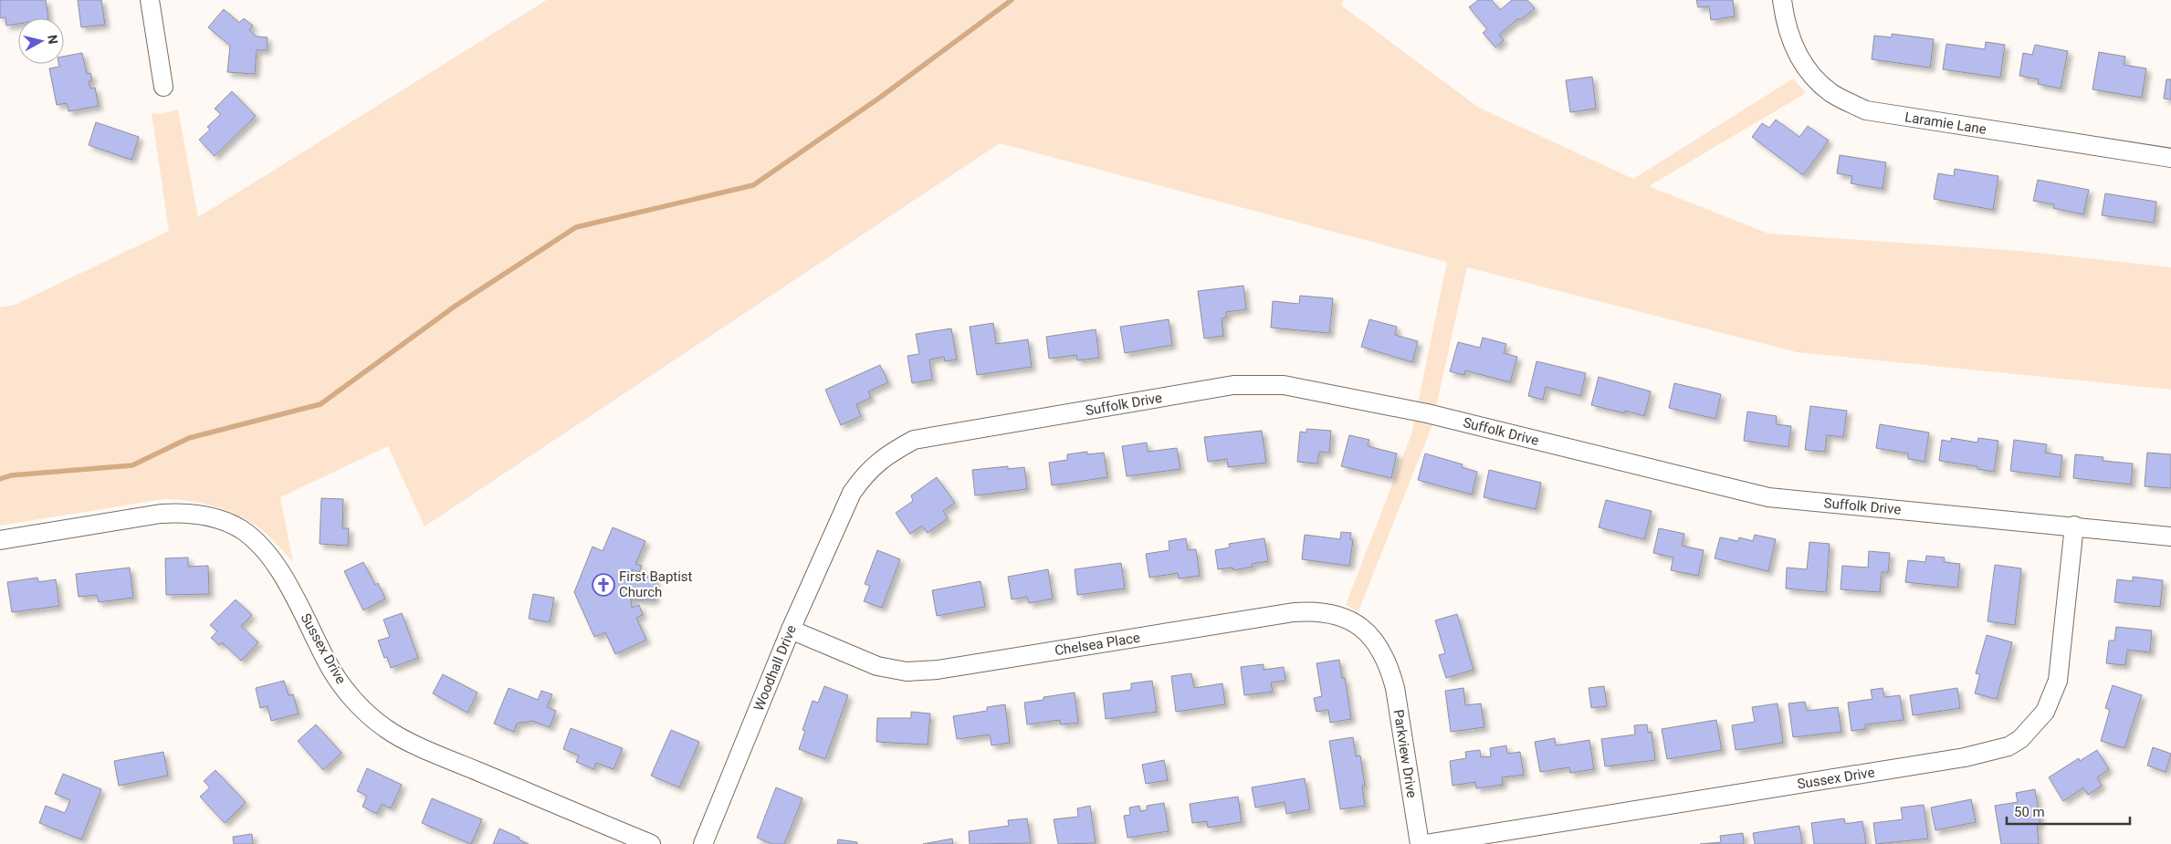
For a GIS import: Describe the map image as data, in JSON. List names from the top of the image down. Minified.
{"streets":{"street":["Laramie Lane","Suffolk Drive","Chelsea Place","Sussex Drive","Woodhall Drive","Parkview Drive"]},"crossings":[["Suffolk Drive","Sussex Drive"],["Suffolk Drive","Woodhall Drive"],["Chelsea Place","Woodhall Drive"],["Chelsea Place","Parkview Drive"]],"places":{"church":["First Baptist Church"]},"scale_bar":"50 m","north":"right"}
